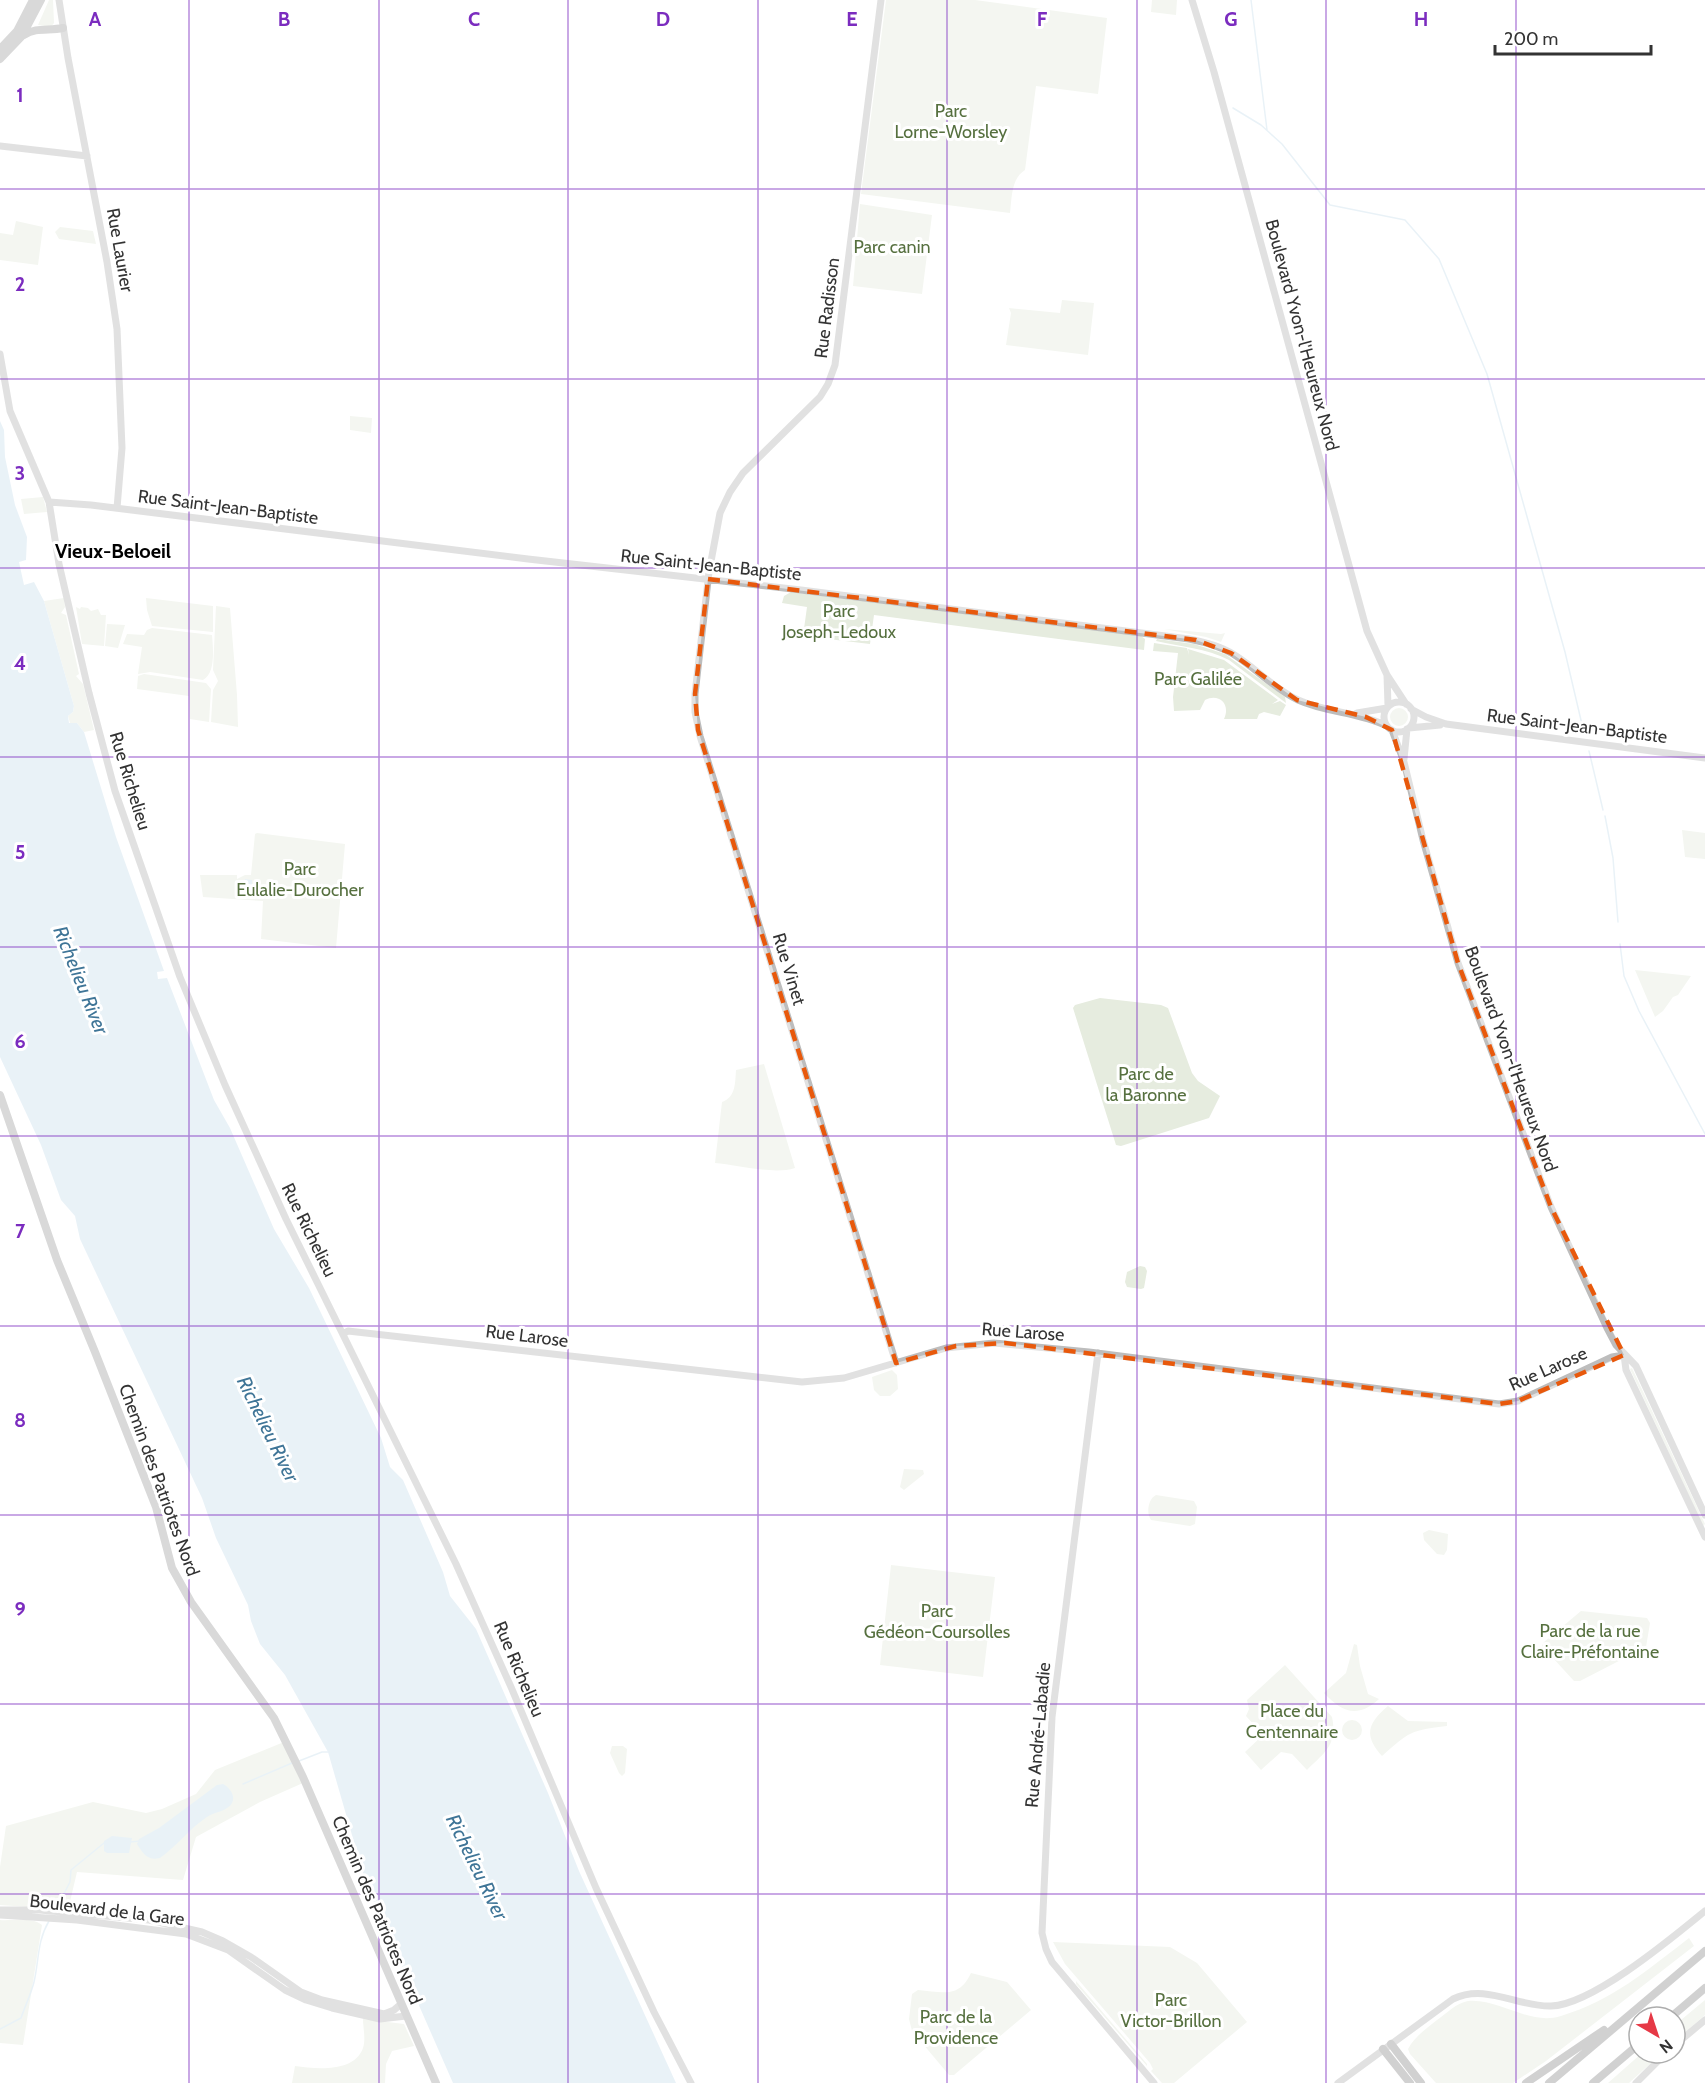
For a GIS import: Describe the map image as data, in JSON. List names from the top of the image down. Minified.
{"streets":{"main road":["Chemin des Patriotes Nord"],"street":["Rue Laurier","Rue Radisson","Boulevard Yvon-l'Heureux Nord","Rue Saint-Jean-Baptiste","Rue Richelieu","Rue Vinet","Rue Larose","Rue André-Labadie","Boulevard de la Gare"]},"crossings":[["Rue Laurier","Rue Saint-Jean-Baptiste"],["Rue Radisson","Rue Saint-Jean-Baptiste"],["Rue Radisson","Rue Vinet"],["Boulevard Yvon-l'Heureux Nord","Rue Saint-Jean-Baptiste"],["Boulevard Yvon-l'Heureux Nord","Rue Larose"],["Rue Saint-Jean-Baptiste","Rue Richelieu"],["Rue Saint-Jean-Baptiste","Rue Vinet"],["Rue Richelieu","Rue Larose"],["Rue Vinet","Rue Larose"],["Rue Larose","Rue André-Labadie"],["Chemin des Patriotes Nord","Boulevard de la Gare"]],"districts":["Vieux-Beloeil"],"water":["Richelieu River"],"parks":["Parc Lorne-Worsley","Parc canin","Parc Joseph-Ledoux","Parc Galilée","Parc Eulalie-Durocher","Parc de la Baronne","Parc Gédéon-Coursolles","Parc de la rue Claire-Préfontaine","Place du Centennaire","Parc Victor-Brillon","Parc de la Providence"],"scale_bar":"200 m","north":"bottom right","grid":{"columns":["A","B","C","D","E","F","G","H"],"rows":["1","2","3","4","5","6","7","8","9"]}}
